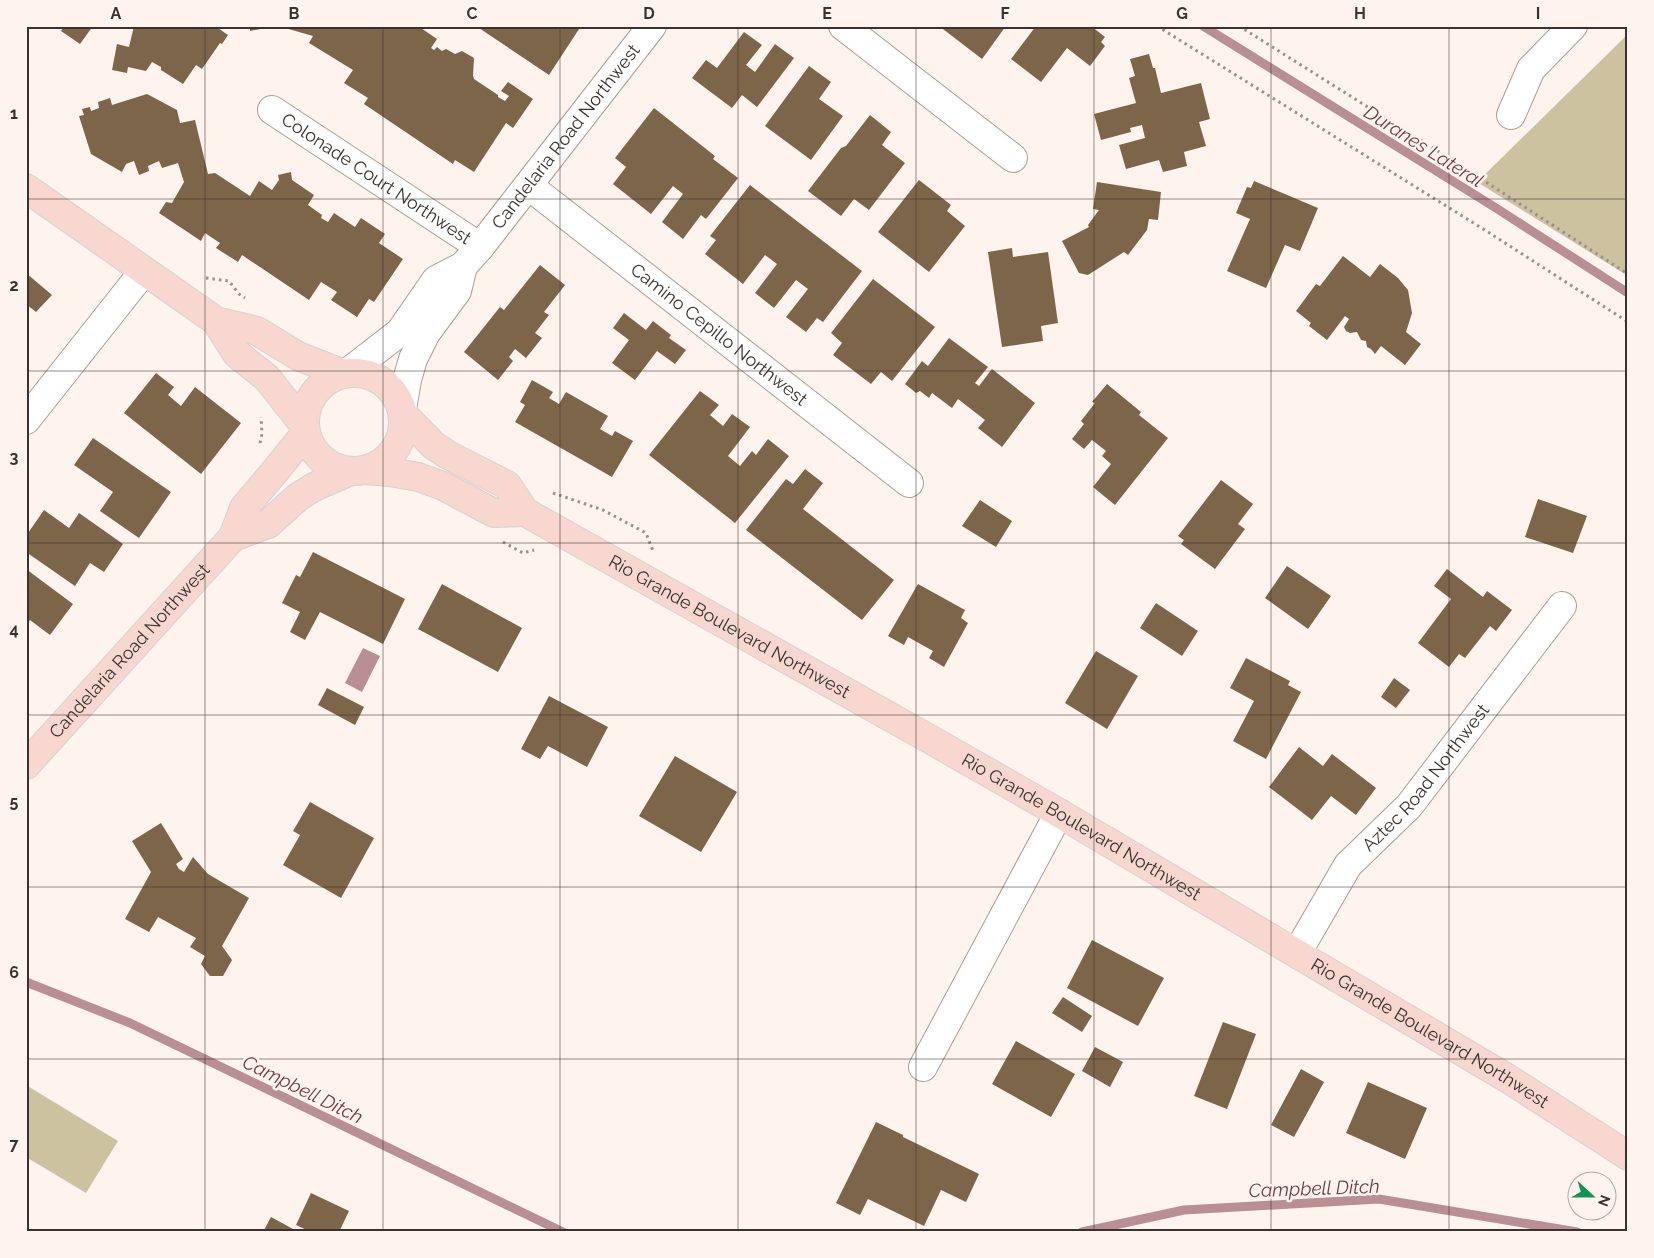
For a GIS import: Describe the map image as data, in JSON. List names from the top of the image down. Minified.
{"streets":{"main road":["Candelaria Road Northwest","Rio Grande Boulevard Northwest"],"street":["Colonade Court Northwest","Camino Cepillo Northwest","Aztec Road Northwest"]},"crossings":[["Candelaria Road Northwest","Colonade Court Northwest"],["Candelaria Road Northwest","Camino Cepillo Northwest"],["Rio Grande Boulevard Northwest","Aztec Road Northwest"]],"water":["Duranes Lateral","Campbell Ditch"],"north":"right","grid":{"columns":["A","B","C","D","E","F","G","H","I"],"rows":["1","2","3","4","5","6","7"]}}
